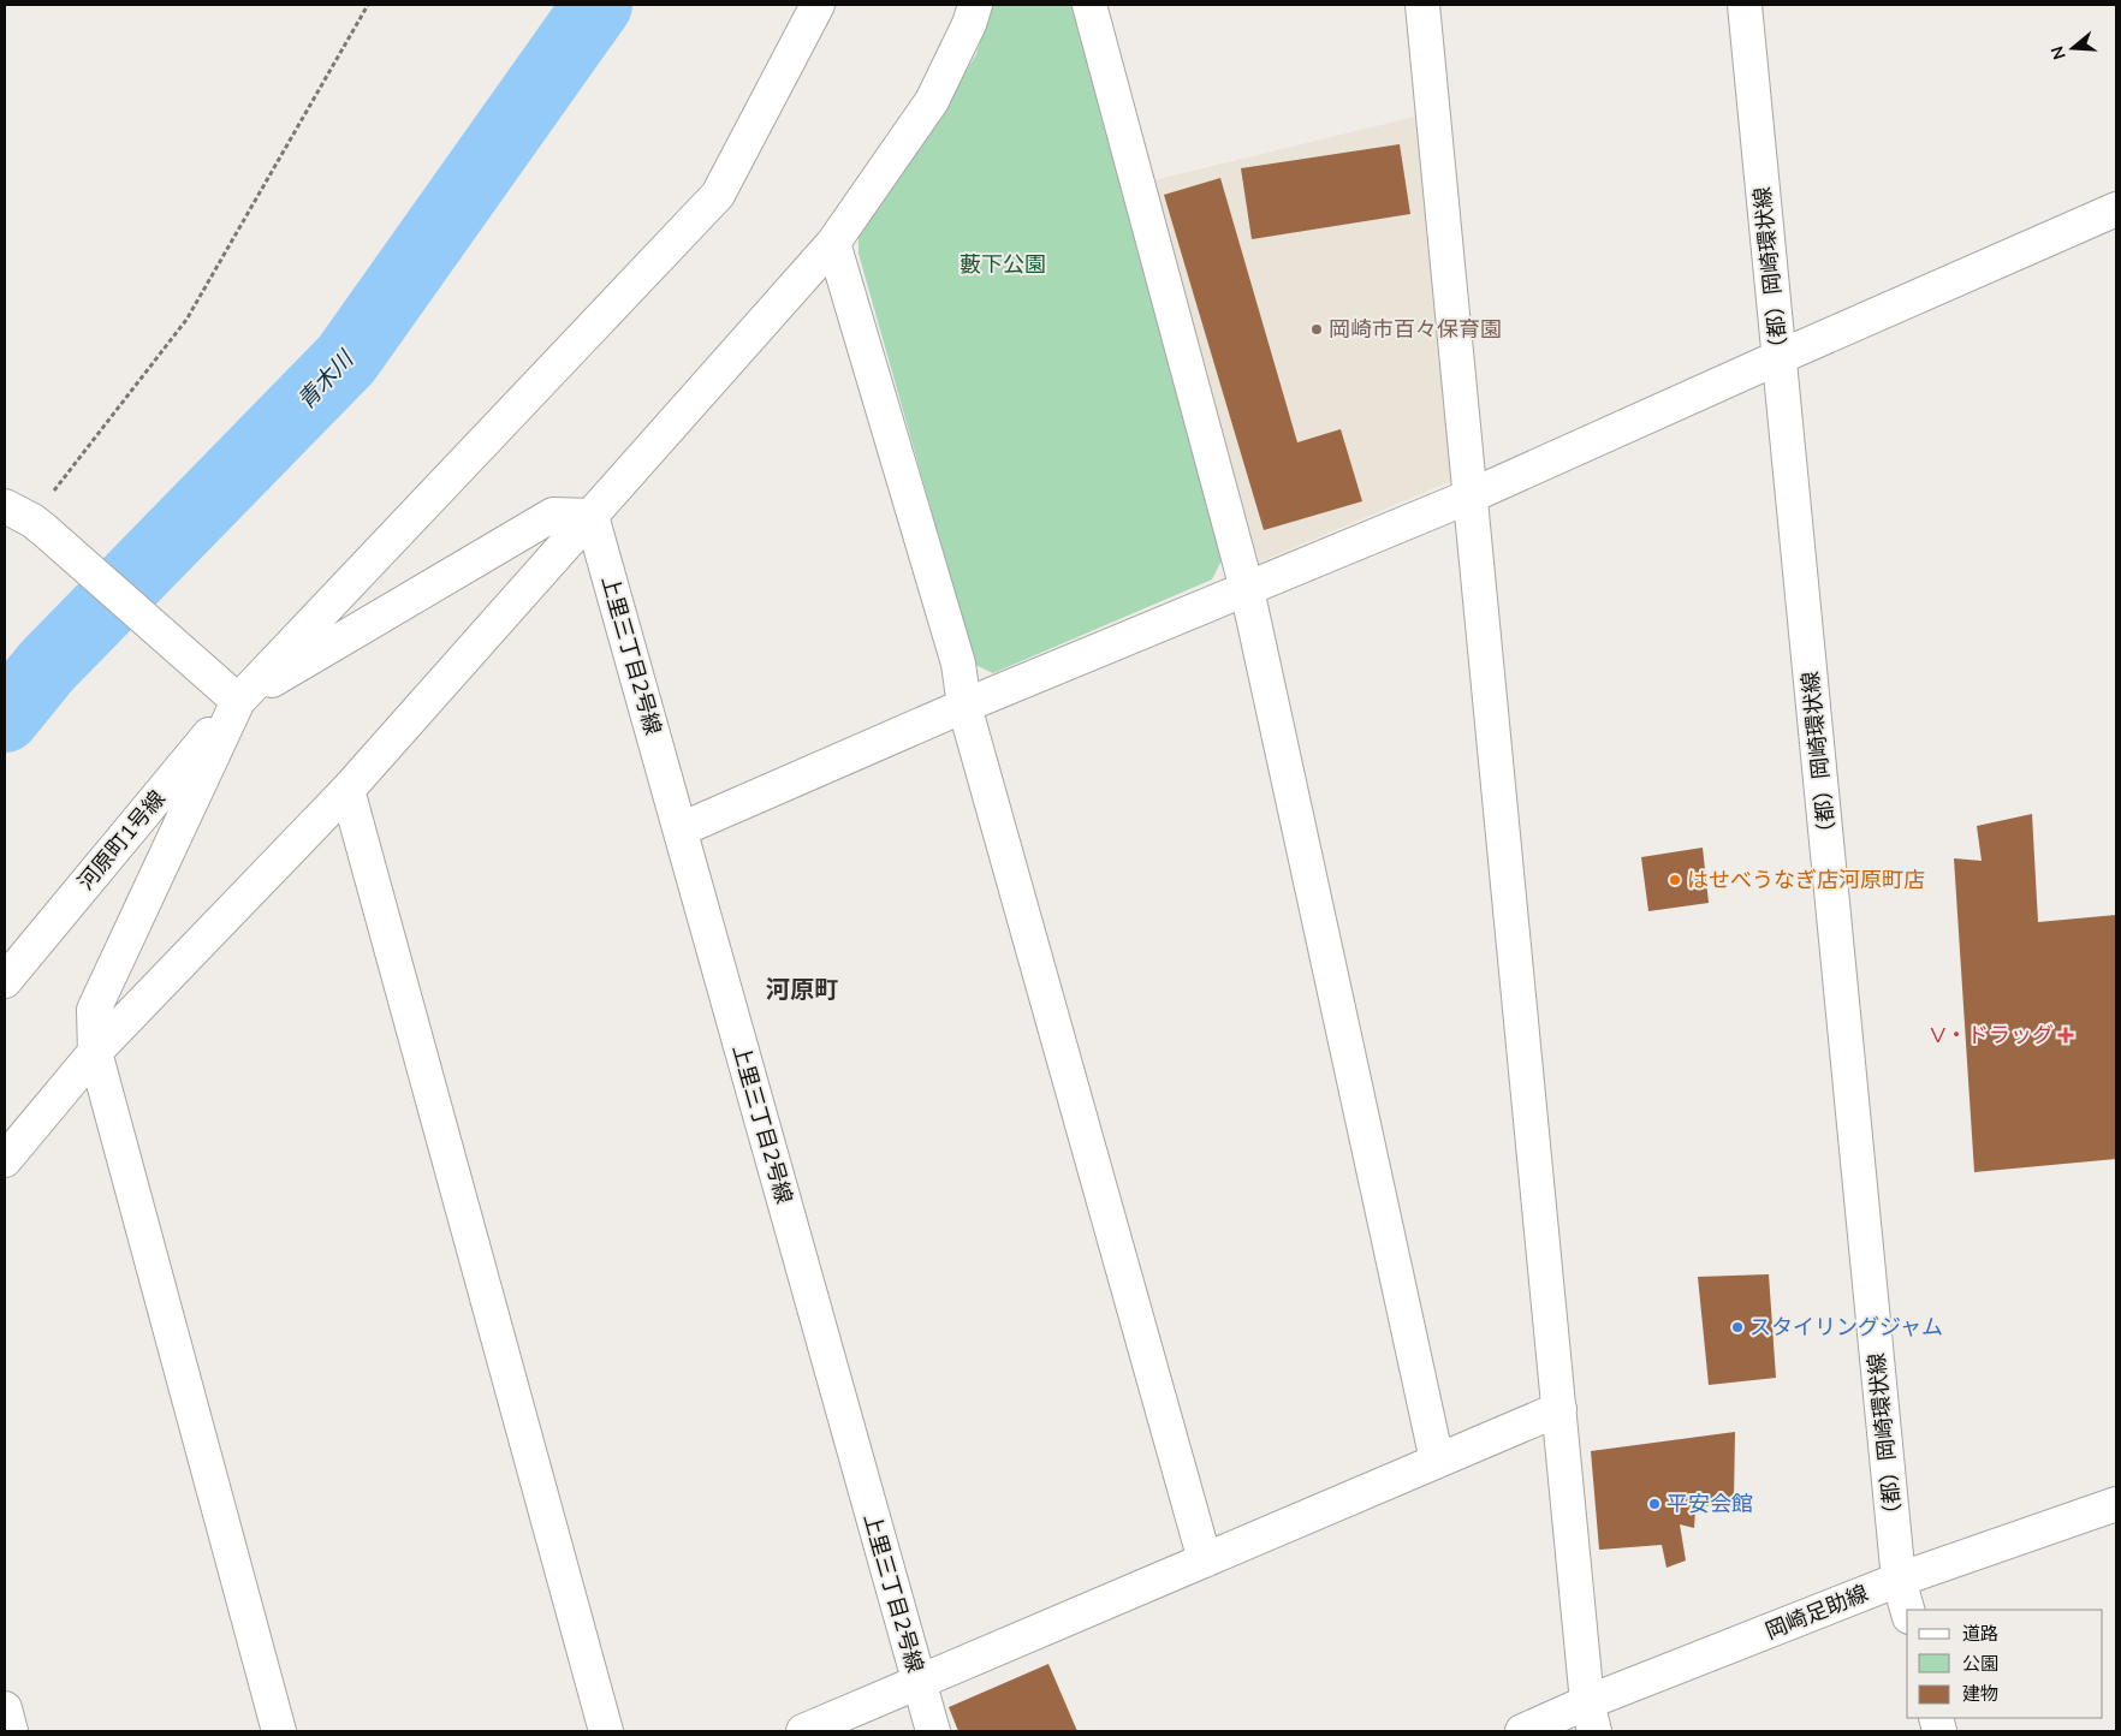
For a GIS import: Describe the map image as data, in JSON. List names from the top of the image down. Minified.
{"streets":{"street":["（都）岡崎環状線","上里三丁目2号線","河原町1号線","岡崎足助線"]},"crossings":[["（都）岡崎環状線","岡崎足助線"]],"districts":["河原町"],"water":["青木川"],"parks":["藪下公園"],"places":{"other":["岡崎市百々保育園","はせべうなぎ店河原町店","スタイリングジャム","平安会館"],"health":["V・ドラッグ"]},"legend":["道路","公園","建物"],"north":"left"}
